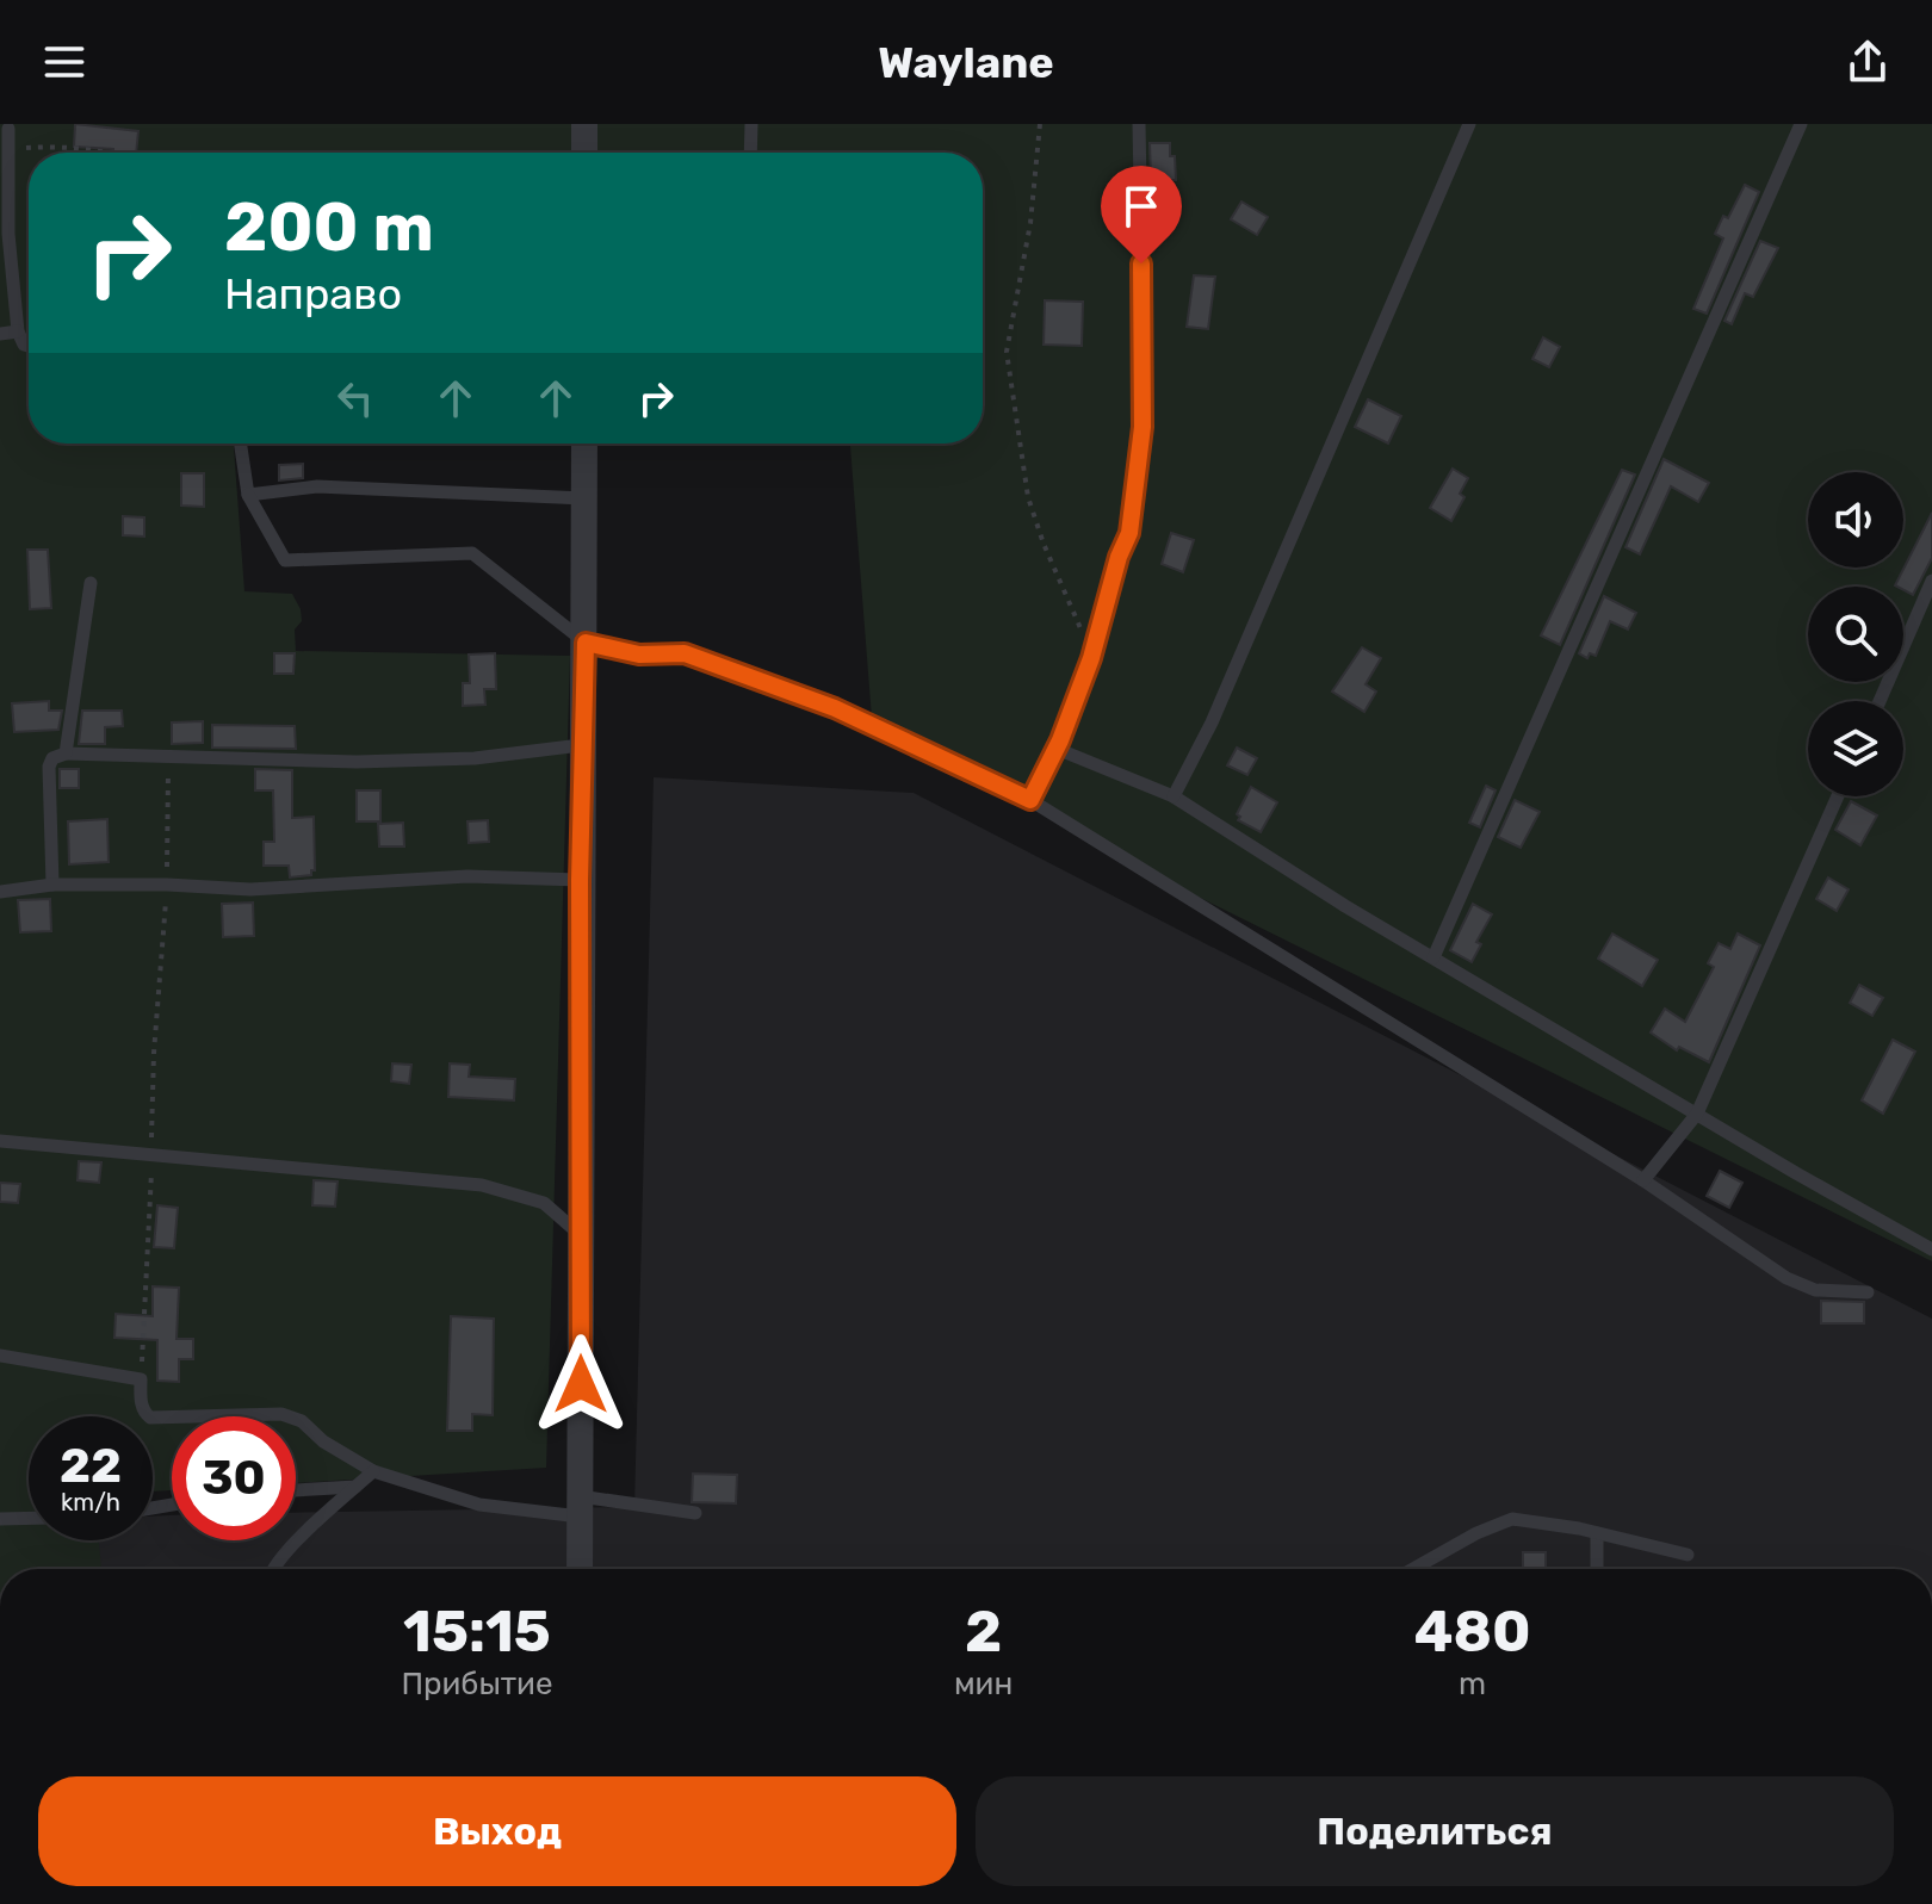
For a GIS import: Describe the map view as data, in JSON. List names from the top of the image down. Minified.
{"page":{"header":"Waylane","turn":["200 m","Направо"],"speed":"22 km/h","limit":"30","eta":["15:15","Прибытие","2","мин","480","m"],"buttons":["Выход","Поделиться"]}}
